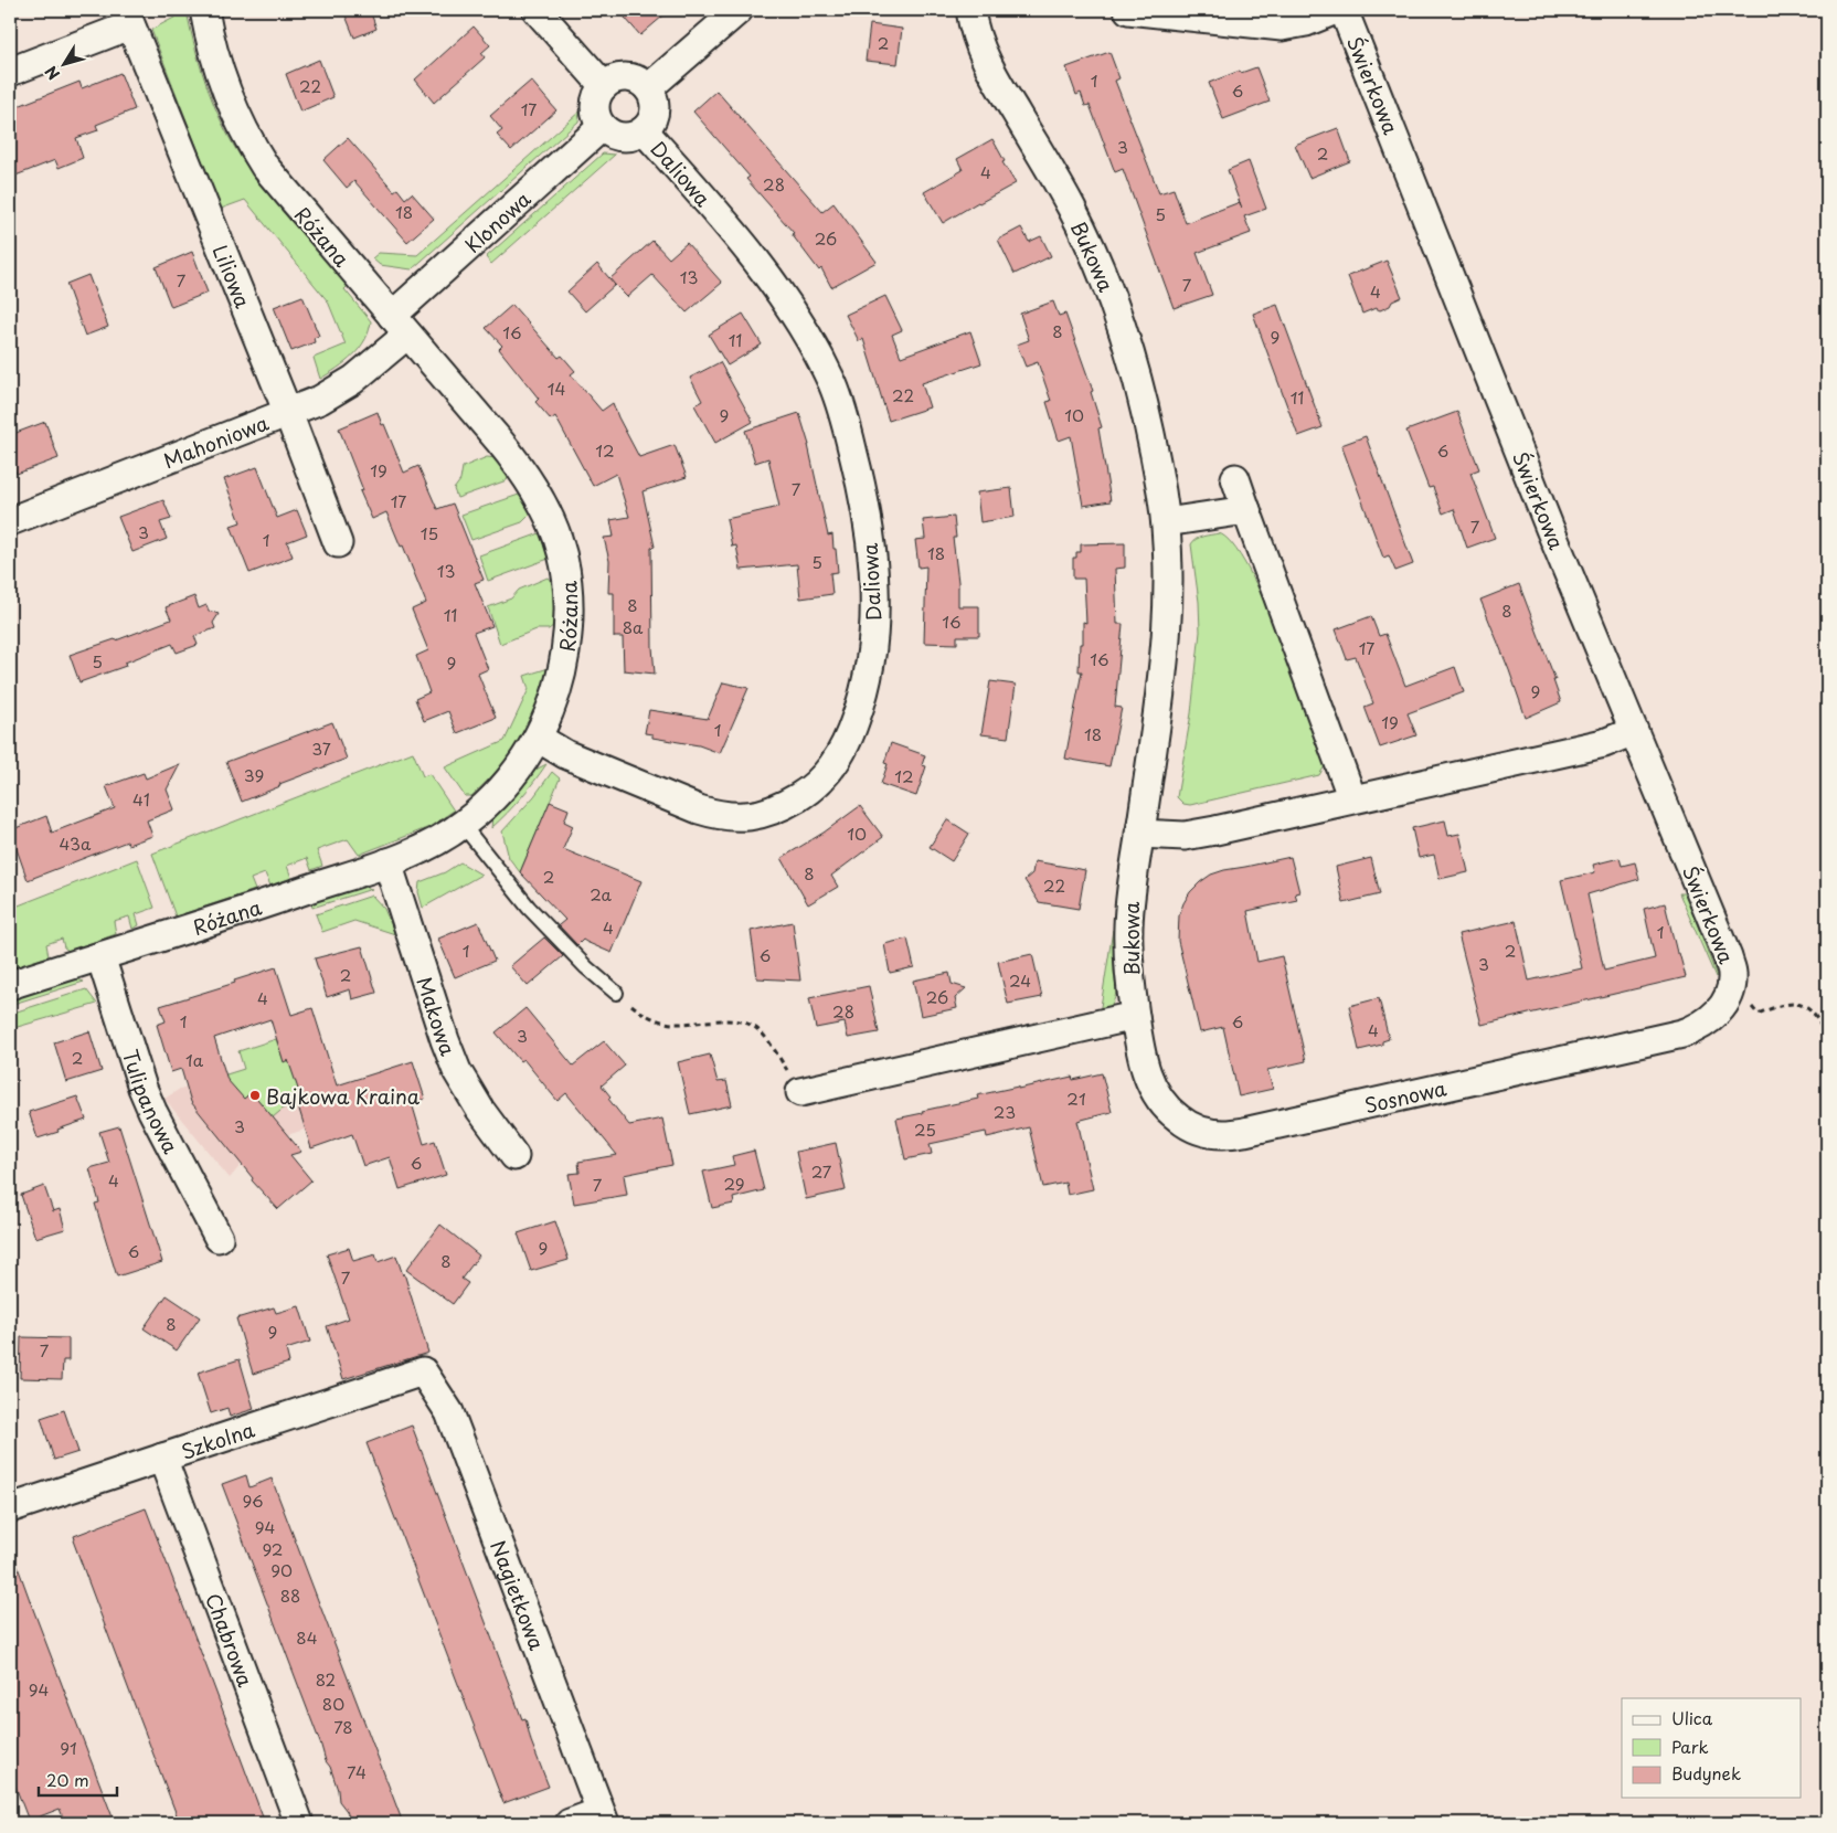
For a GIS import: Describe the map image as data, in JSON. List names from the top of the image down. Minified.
{"streets":{"street":["Świerkowa","Daliowa","Klonowa","Różana","Bukowa","Liliowa","Mahoniowa","Makowa","Sosnowa","Tulipanowa","Szkolna","Nagietkowa","Chabrowa"]},"crossings":[["Świerkowa","Sosnowa"],["Daliowa","Klonowa"],["Daliowa","Różana"],["Klonowa","Różana"],["Klonowa","Mahoniowa"],["Różana","Mahoniowa"],["Różana","Makowa"],["Różana","Tulipanowa"],["Bukowa","Sosnowa"],["Liliowa","Mahoniowa"],["Szkolna","Nagietkowa"],["Szkolna","Chabrowa"]],"places":["Bajkowa Kraina"],"house_numbers":["2","1","22","6","17","3","2","4","28","18","5","26","13","7","7","4","8","16","9","11","14","22","11","9","10","12","6","19","7","17","7","3","15","1","18","5","13","8","8","11","16","8a","17","16","5","9","9","19","1","18","37","39","12","41","10","43a","8","2","22","2a","4","1","1","2","6","3","2","24","26","4","28","1","6","4","3","2","1a","21","23","3","25","6","27","4","29","7","9","6","8","7","8","9","7","96","94","92","90","88","84","82","94","80","78","91","74"],"legend":["Ulica","Park","Budynek"],"scale_bar":"20 m","north":"bottom left"}
